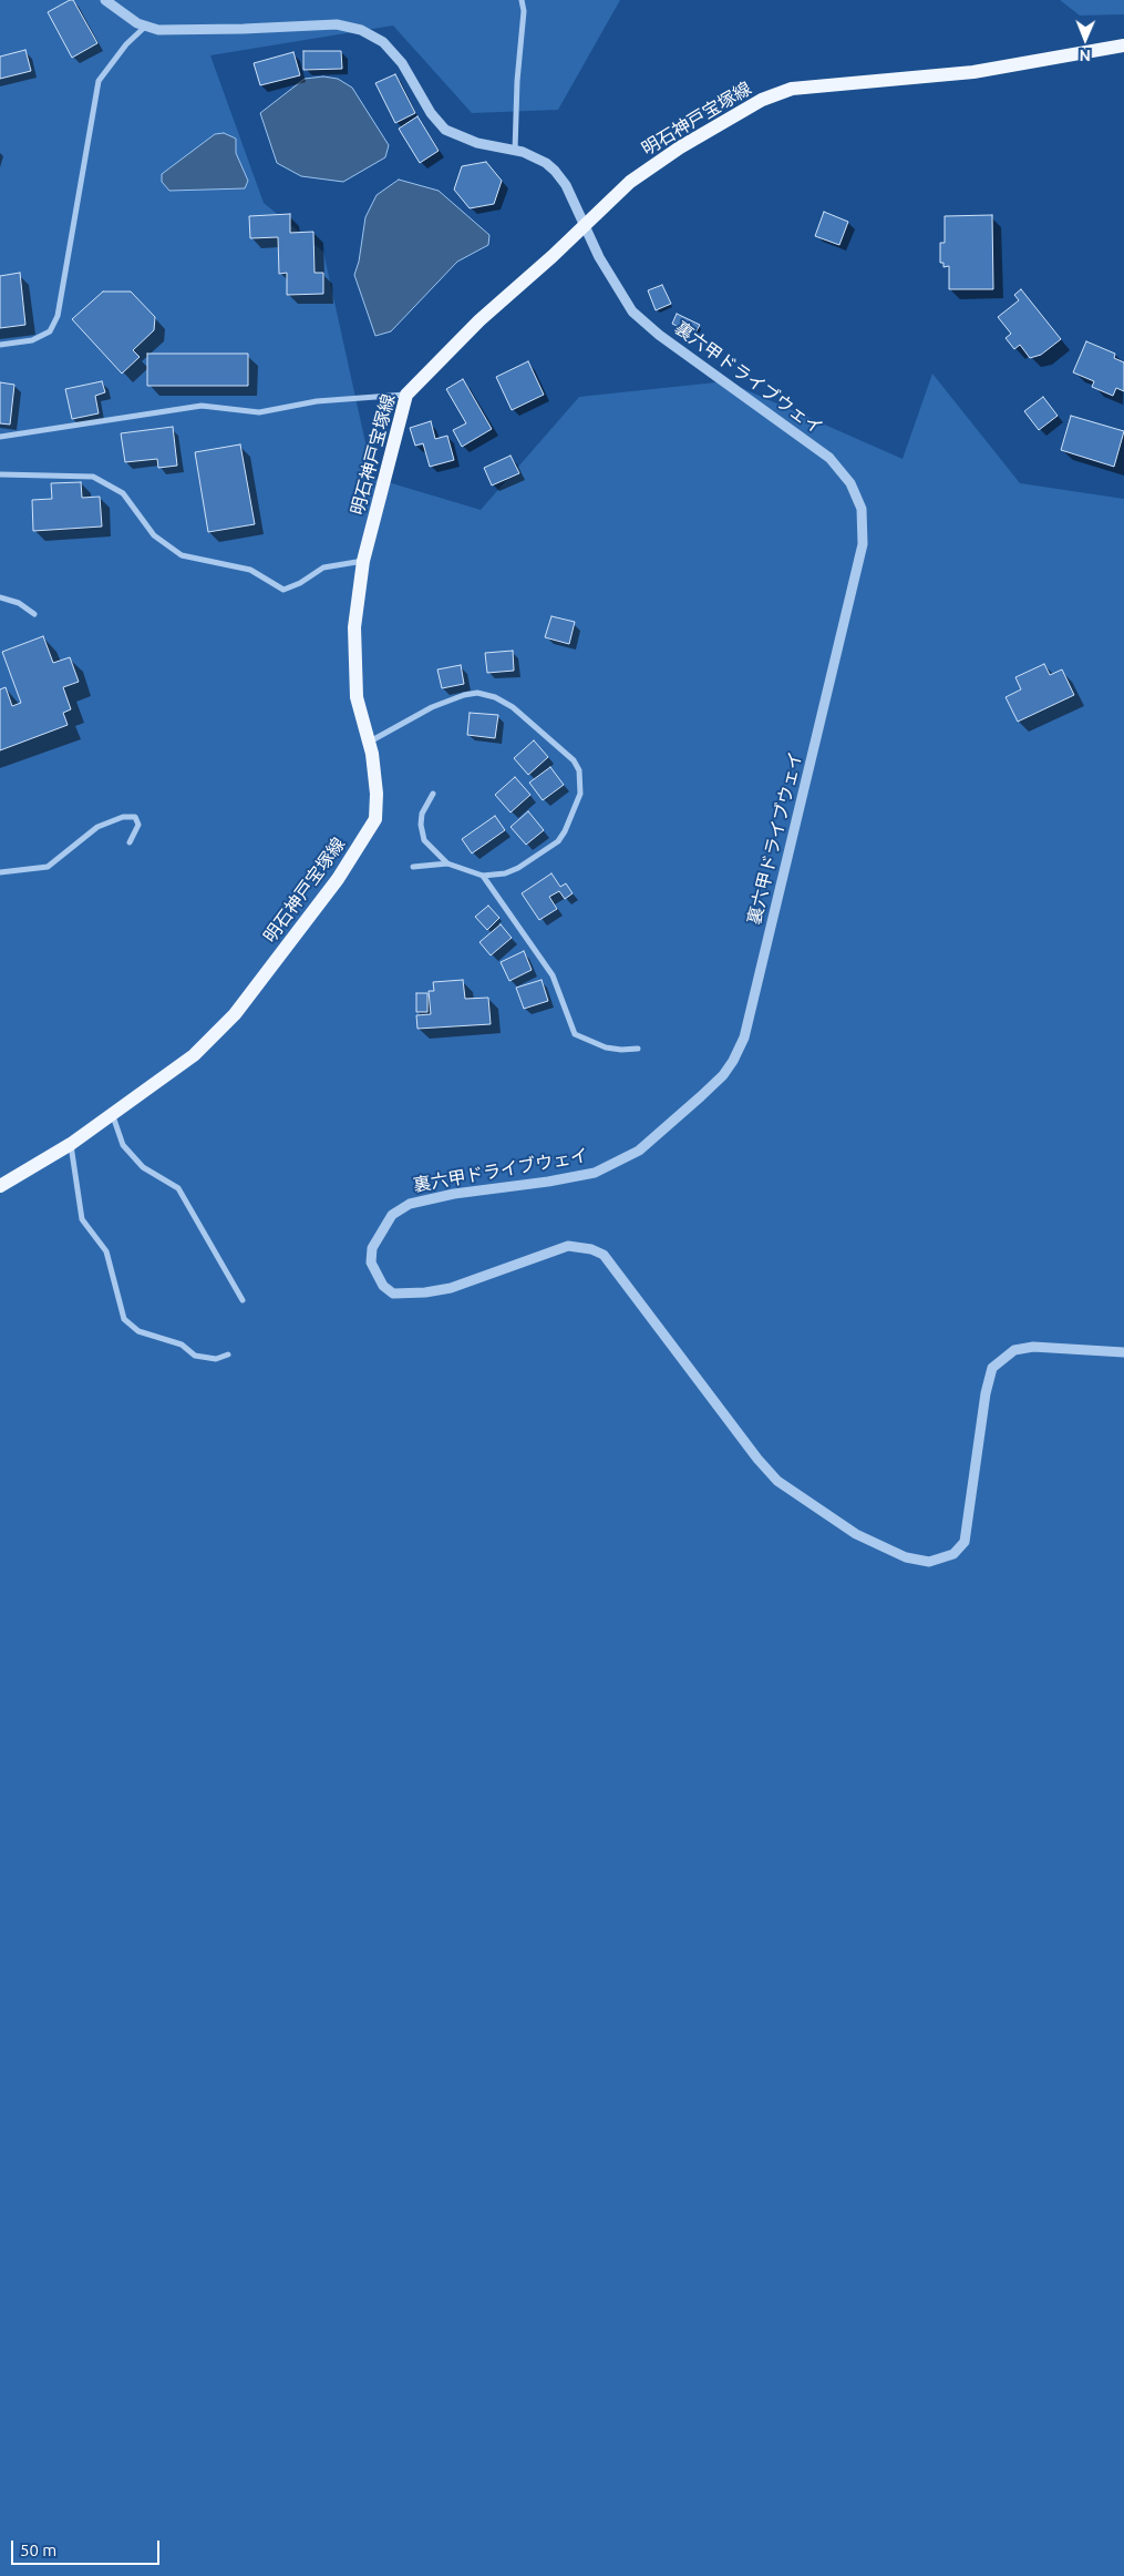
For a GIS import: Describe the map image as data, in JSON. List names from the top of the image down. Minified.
{"streets":{"main road":["明石神戸宝塚線"],"street":["裏六甲ドライブウェイ"]},"crossings":[["明石神戸宝塚線","裏六甲ドライブウェイ"]],"scale_bar":"50 m","north":"bottom"}
